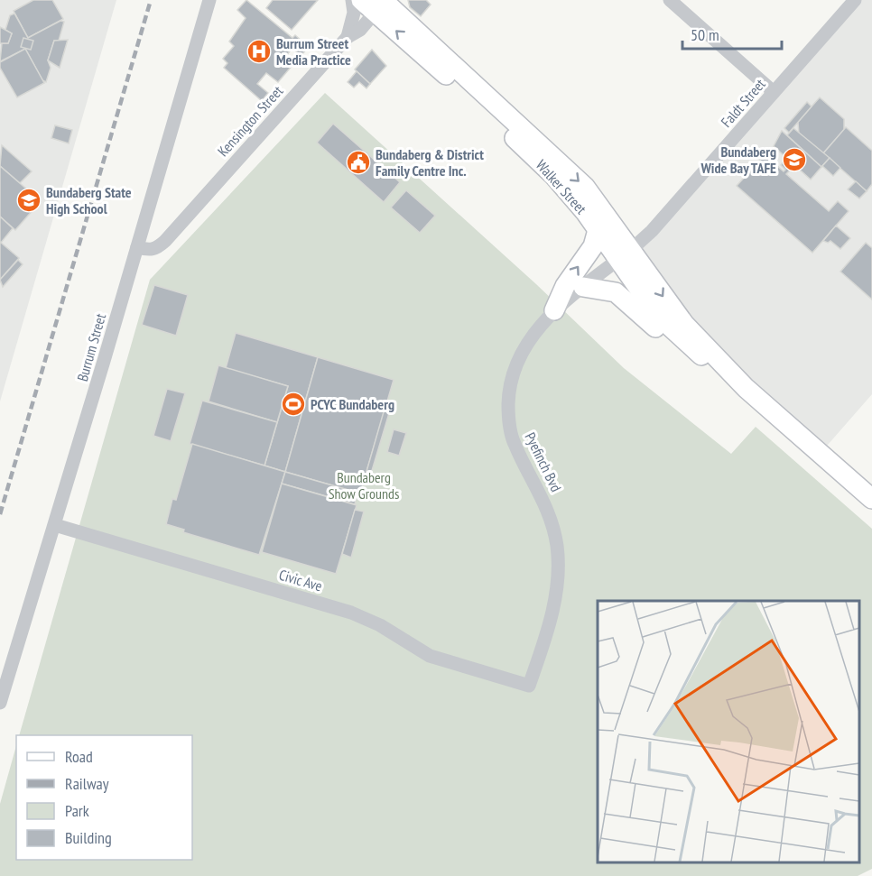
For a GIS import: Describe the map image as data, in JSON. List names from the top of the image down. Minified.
{"streets":{"main road":["Walker Street"],"street":["Faldt Street","Kensington Street","Burrum Street","Pyefinch Bvd","Civic Ave"]},"crossings":[["Faldt Street","Walker Street"],["Faldt Street","Pyefinch Bvd"],["Kensington Street","Walker Street"],["Kensington Street","Burrum Street"],["Walker Street","Pyefinch Bvd"],["Burrum Street","Civic Ave"],["Pyefinch Bvd","Civic Ave"]],"parks":["Bundaberg Show Grounds"],"places":{"hospital":["Burrum Street Media Practice"],"school or university":["Bundaberg Wide Bay TAFE","Bundaberg State High School"],"public building":["Bundaberg & District Family Centre Inc."],"sports":["PCYC Bundaberg"]},"legend":["Road","Railway","Park","Building"],"scale_bar":"50 m"}
